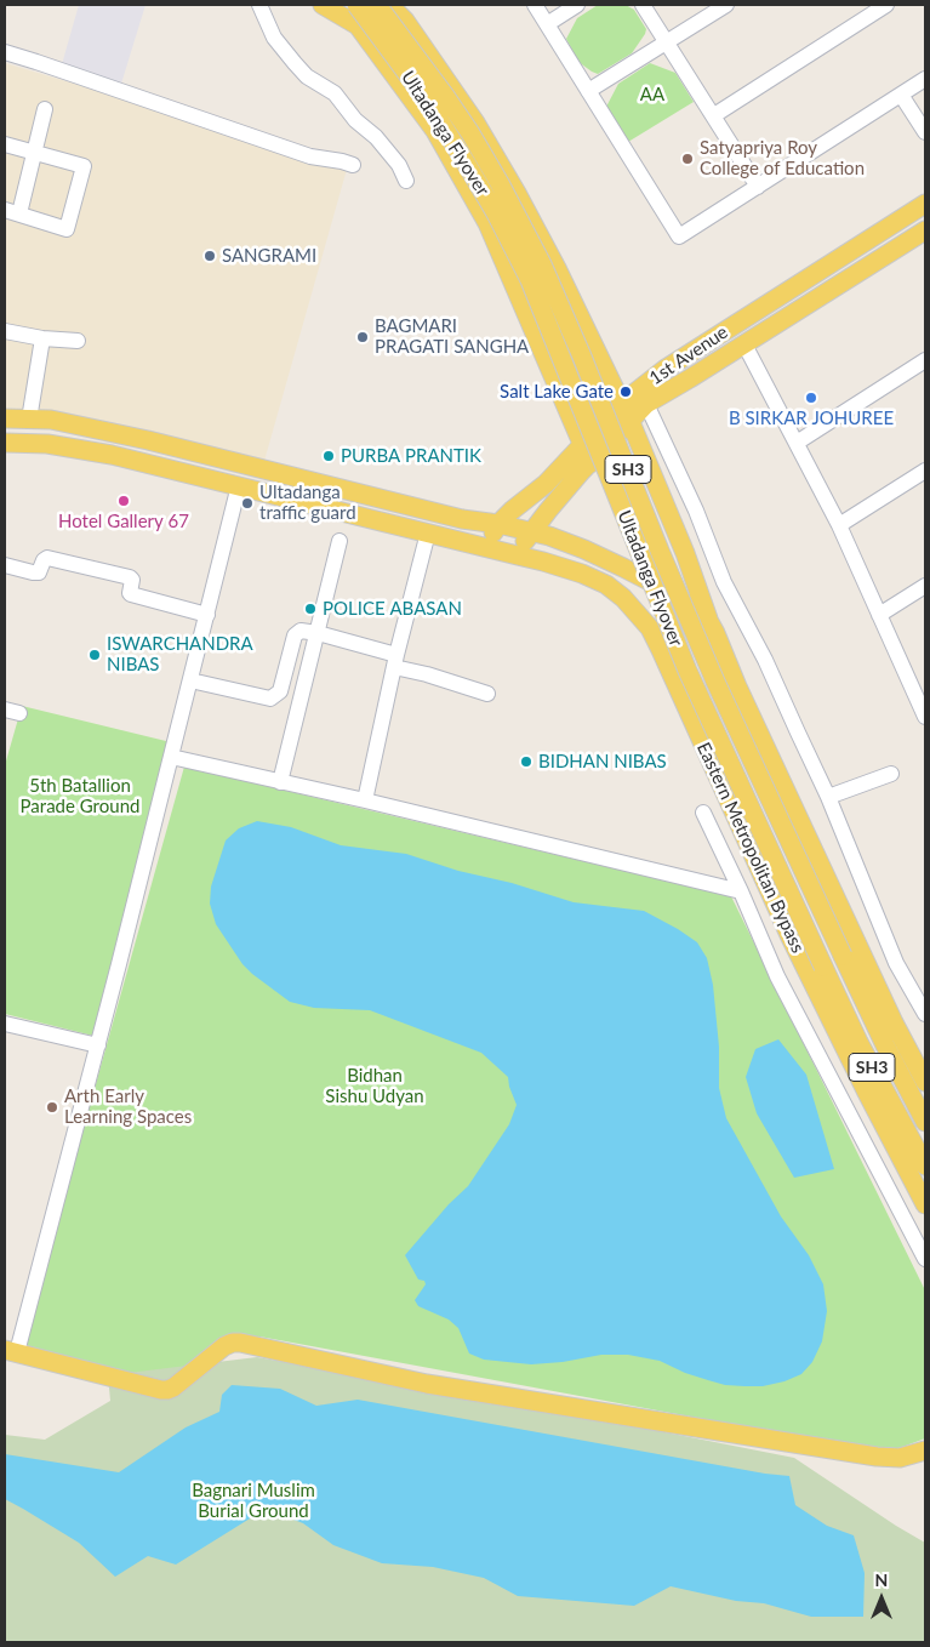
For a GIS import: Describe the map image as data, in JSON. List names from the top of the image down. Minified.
{"streets":{"main road":["Ultadanga Flyover","1st Avenue","SH3","Eastern Metropolitan Bypass"]},"crossings":[["1st Avenue","Eastern Metropolitan Bypass"]],"parks":["AA","5th Batallion Parade Ground","Bidhan Sishu Udyan","Bagnari Muslim Burial Ground"],"places":["Satyapriya Roy College of Education","SANGRAMI","BAGMARI PRAGATI SANGHA","Salt Lake Gate","B SIRKAR JOHUREE","PURBA PRANTIK","Hotel Gallery 67","Ultadanga traffic guard","POLICE ABASAN","ISWARCHANDRA NIBAS","BIDHAN NIBAS","Arth Early Learning Spaces"],"north":"top"}
